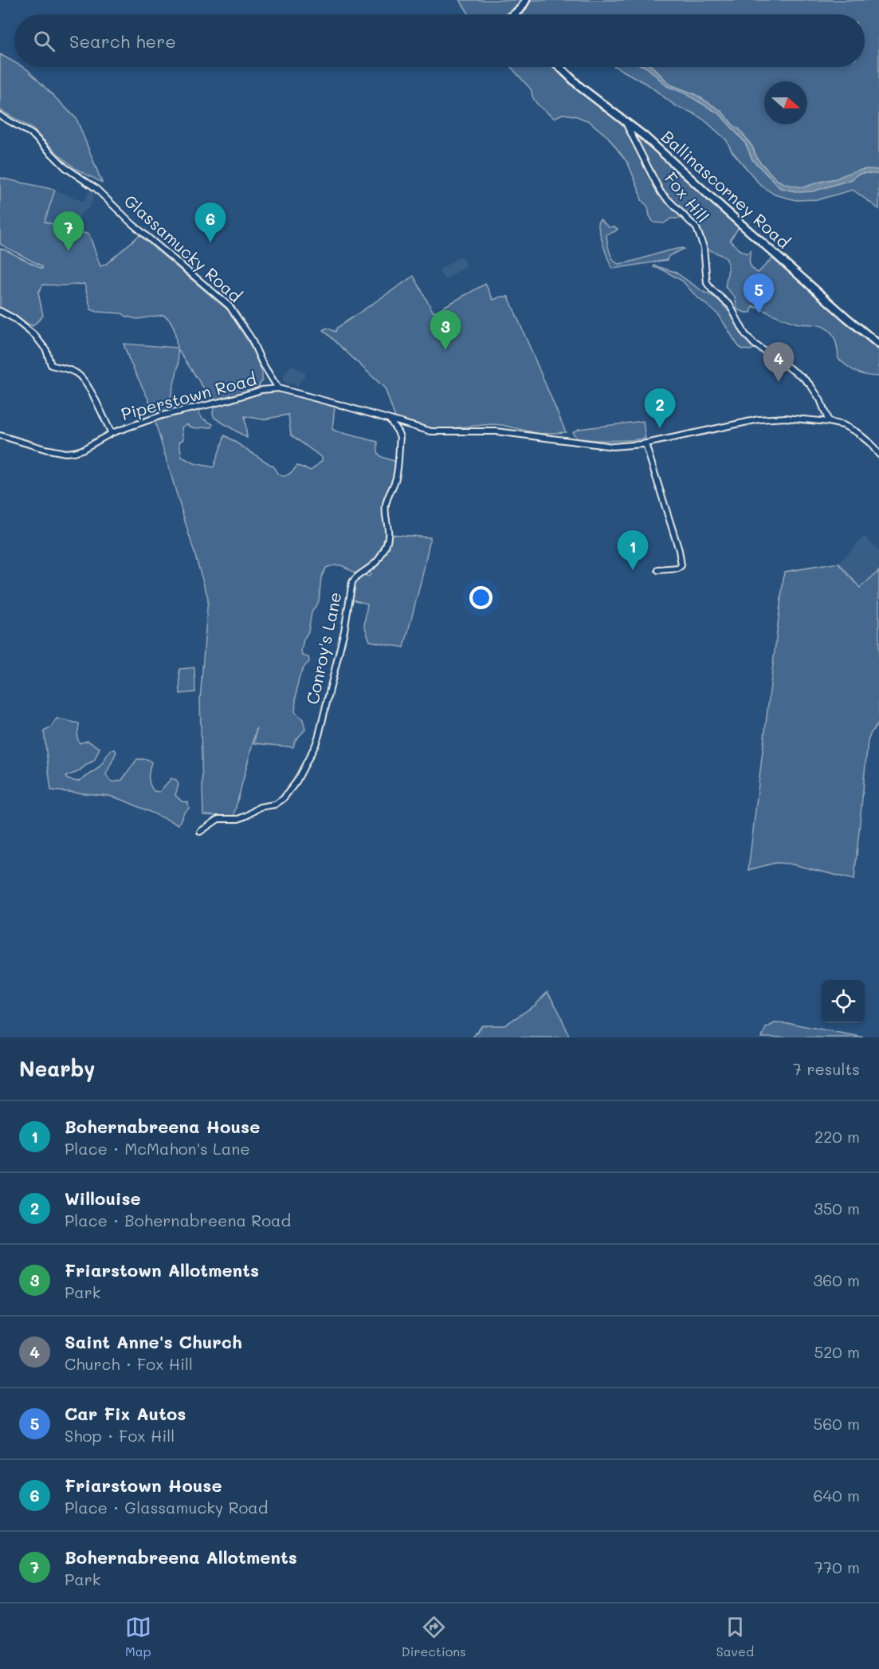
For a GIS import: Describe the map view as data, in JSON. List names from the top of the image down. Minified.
{"streets":{"main road":["Ballinascorney Road"],"street":["Fox Hill","Glassamucky Road","Piperstown Road","Conroy's Lane"]},"crossings":[["Ballinascorney Road","Fox Hill"],["Glassamucky Road","Piperstown Road"]],"north":"right","page":{"search":"Search here","pins":["6","7","5","3","4","2","1"],"heading":["Nearby","7 results"],"list":[{"mark":"1","name":"Bohernabreena House","note":"Place · McMahon's Lane","value":"220 m"},{"mark":"2","name":"Willouise","note":"Place · Bohernabreena Road","value":"350 m"},{"mark":"3","name":"Friarstown Allotments","note":"Park","value":"360 m"},{"mark":"4","name":"Saint Anne's Church","note":"Church · Fox Hill","value":"520 m"},{"mark":"5","name":"Car Fix Autos","note":"Shop · Fox Hill","value":"560 m"},{"mark":"6","name":"Friarstown House","note":"Place · Glassamucky Road","value":"640 m"},{"mark":"7","name":"Bohernabreena Allotments","note":"Park","value":"770 m"}],"nav":["Map","Directions","Saved"]}}
